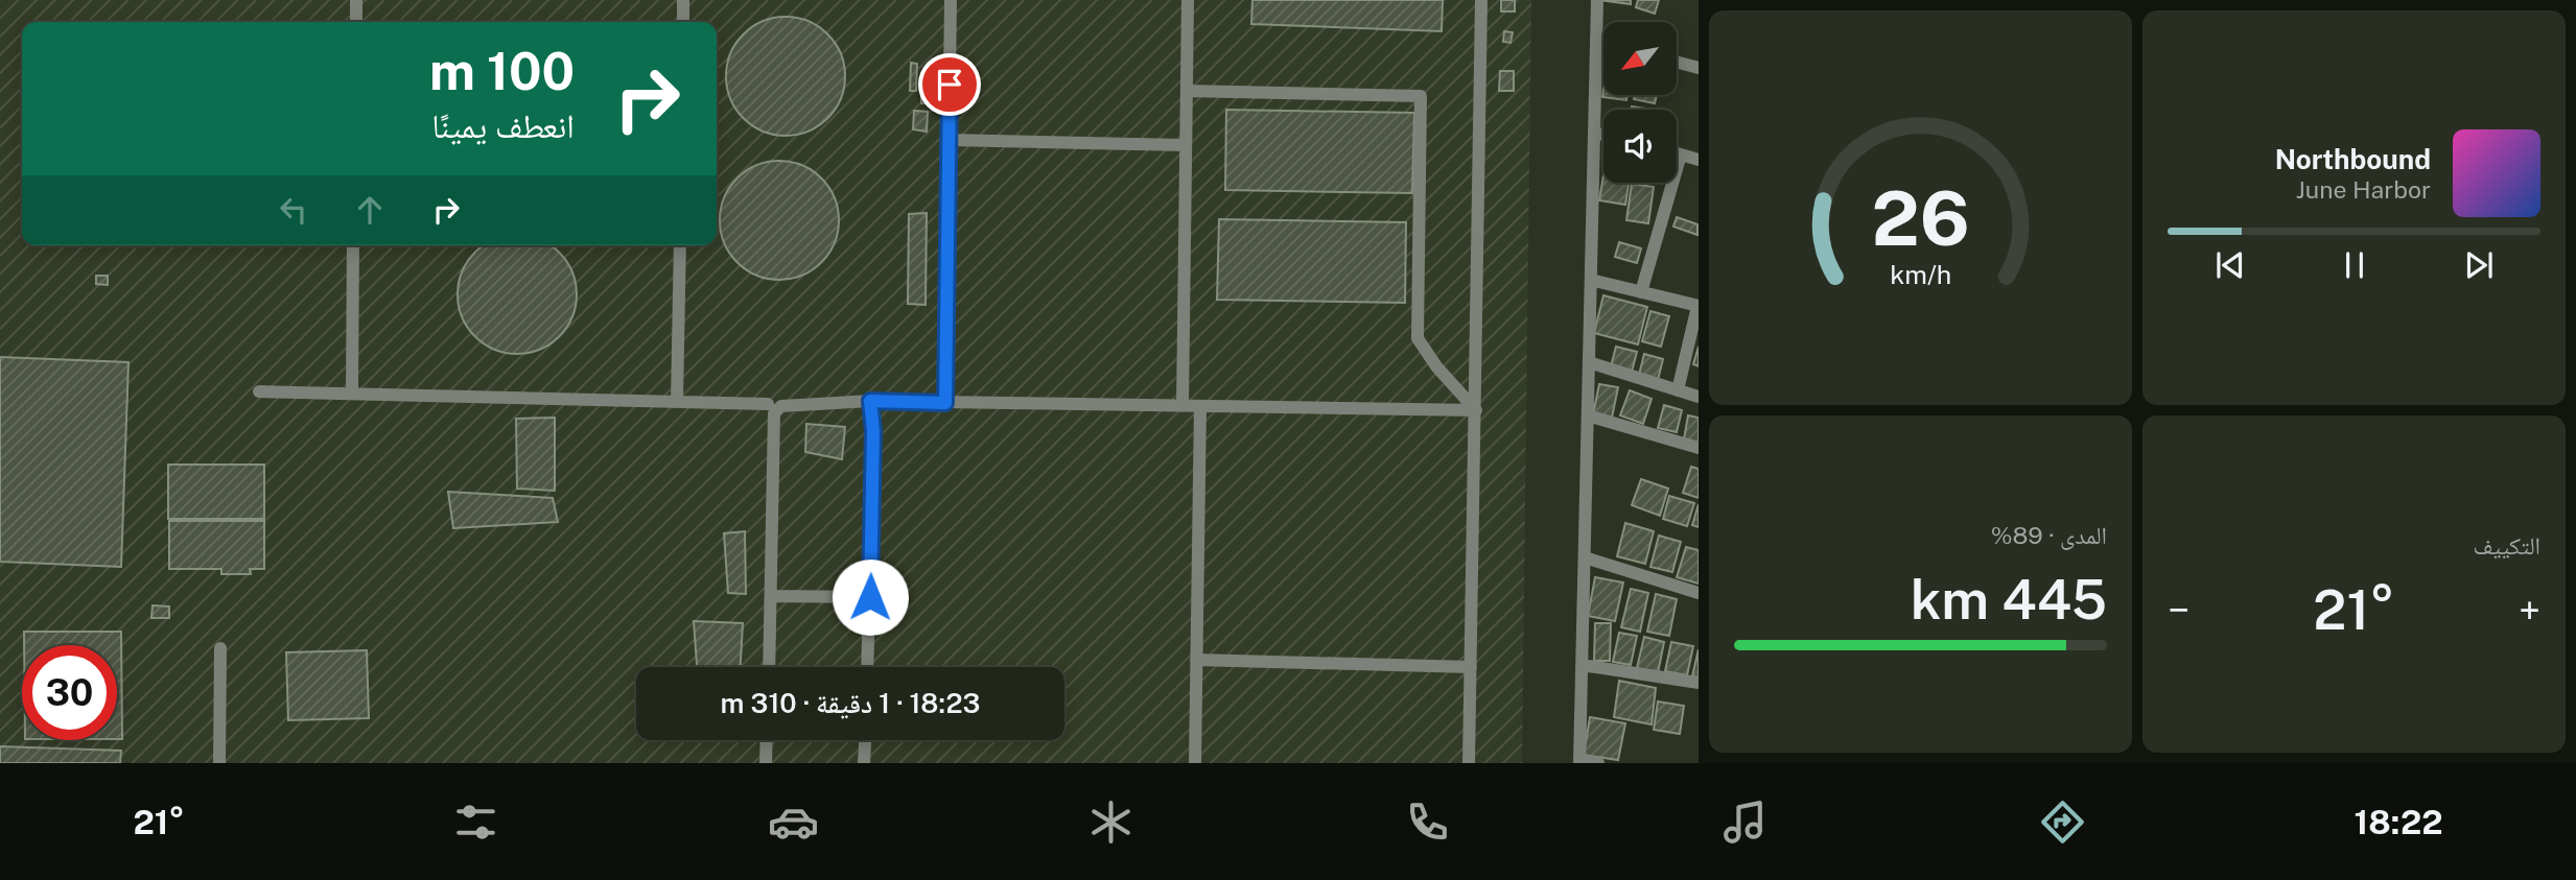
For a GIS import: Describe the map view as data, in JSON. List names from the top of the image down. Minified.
{"north":"bottom left","page":{"turn":["100 m","انعطف يمينًا"],"song":["Northbound","June Harbor"],"tile":["التكييف",["المدى · 89%","445 km"]],"heat":["−","21°","+"],"limit":"30","trip":"18:23 · 1 دقيقة · 310 m","tabs":["18:22","21°"],"gauge":["26","km/h"]}}
